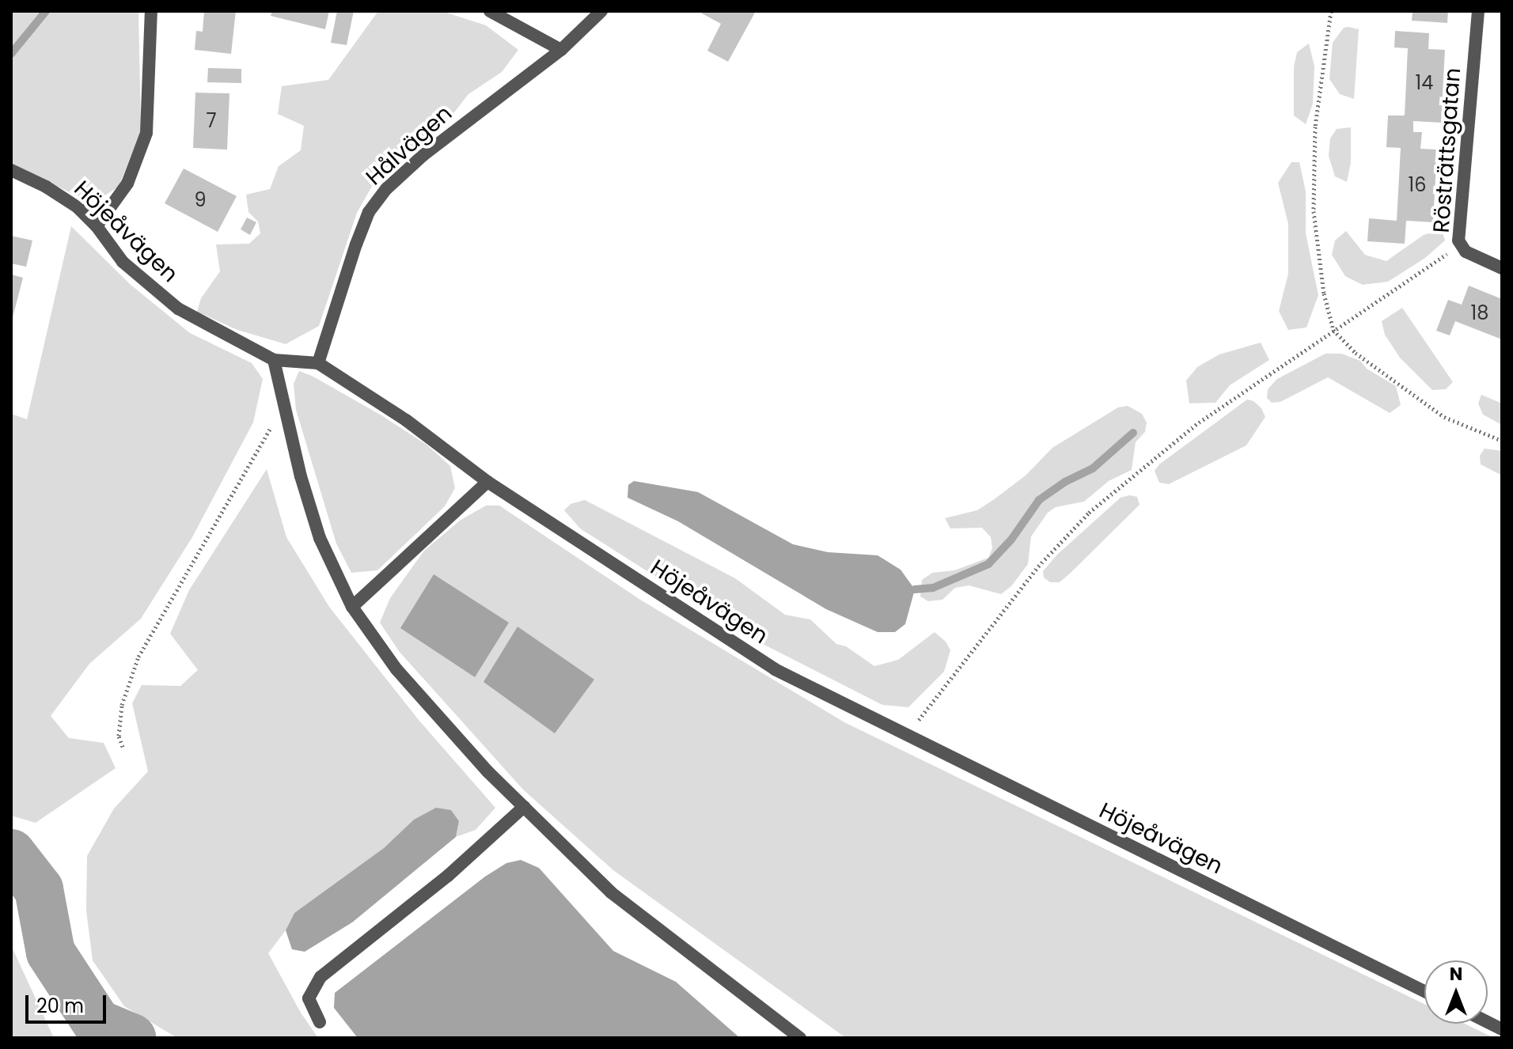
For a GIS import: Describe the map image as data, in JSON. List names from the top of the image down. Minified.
{"streets":{"street":["Hålvägen","Rösträttsgatan","Höjeåvägen"]},"crossings":[["Hålvägen","Höjeåvägen"]],"house_numbers":["14","7","16","9","18"],"scale_bar":"20 m","north":"top"}
